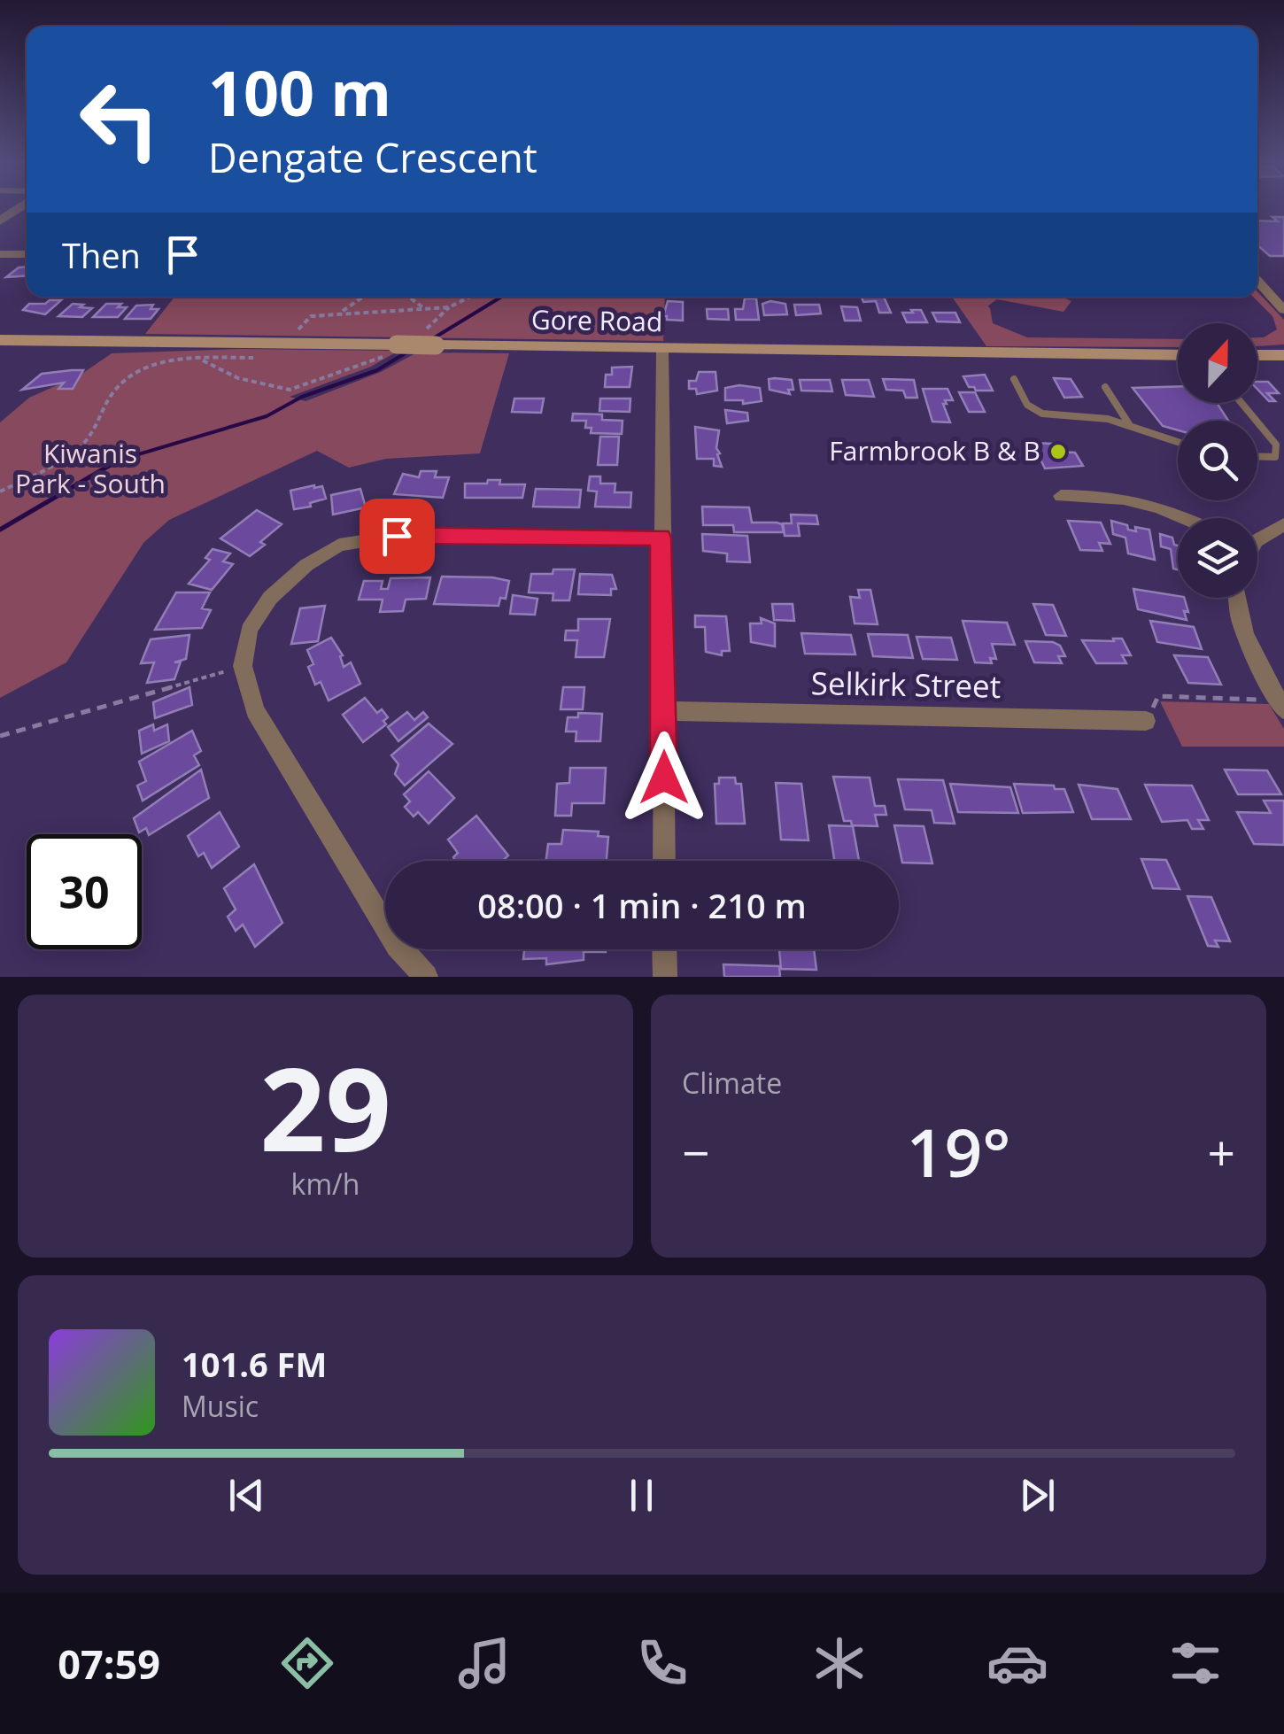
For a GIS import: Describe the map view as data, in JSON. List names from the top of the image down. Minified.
{"streets":{"main road":["Gore Road"],"street":["Selkirk Street"]},"parks":["Kiwanis Park - South"],"places":["Farmbrook B & B"],"north":"top","page":{"turn":["100 m","Dengate Crescent"],"then":"Then","limit":"30","trip":"08:00 · 1 min · 210 m","tile":[["29","km/h"],"Climate"],"heat":["−","19°","+"],"song":["101.6 FM","Music"],"tabs":"07:59"}}
